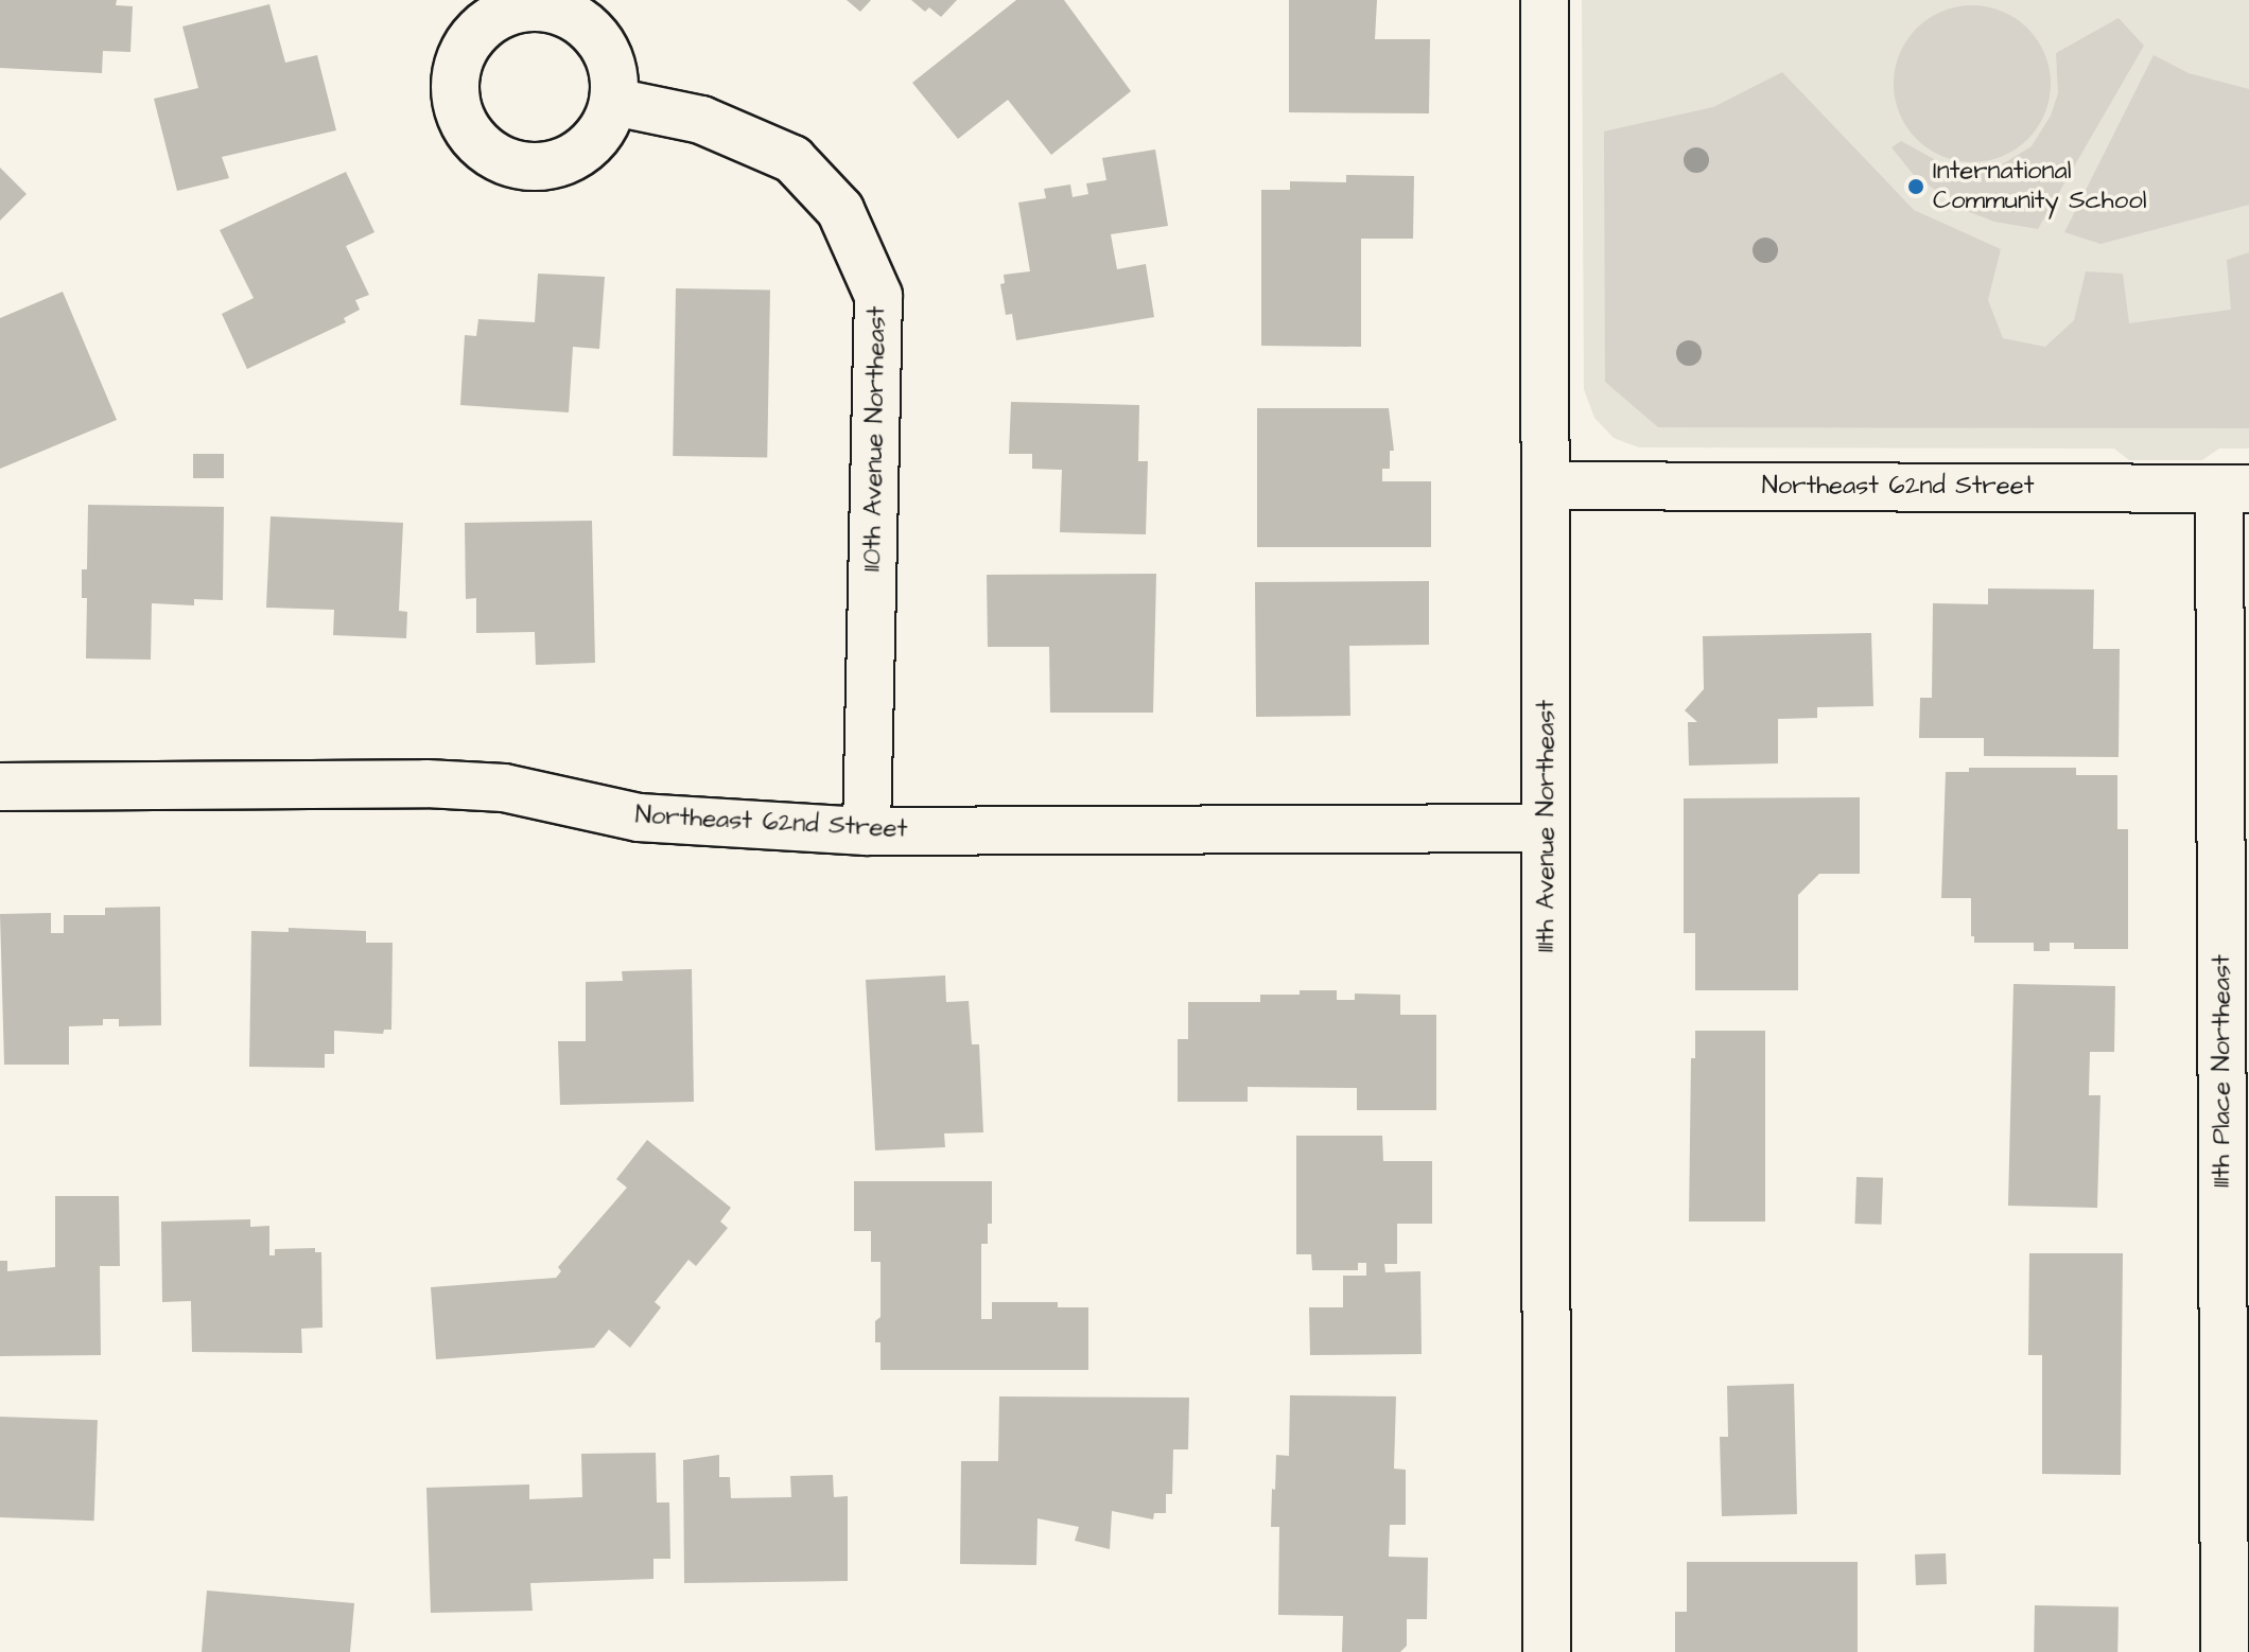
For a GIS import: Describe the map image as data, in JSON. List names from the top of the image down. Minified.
{"streets":{"street":["110th Avenue Northeast","Northeast 62nd Street","111th Avenue Northeast","111th Place Northeast"]},"crossings":[["110th Avenue Northeast","Northeast 62nd Street"],["Northeast 62nd Street","111th Avenue Northeast"],["Northeast 62nd Street","111th Place Northeast"]],"places":["International Community School"]}
